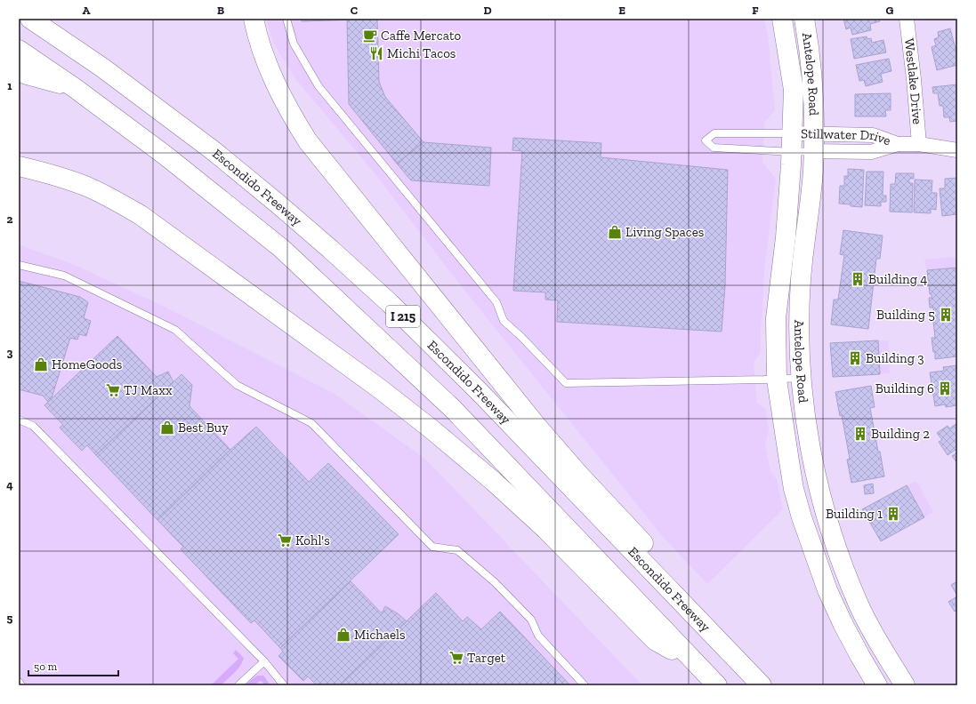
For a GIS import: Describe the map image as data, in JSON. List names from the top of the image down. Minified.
{"streets":{"main road":["Antelope Road","Escondido Freeway","I 215"],"street":["Westlake Drive","Stillwater Drive"]},"crossings":[["Antelope Road","Stillwater Drive"],["Westlake Drive","Stillwater Drive"]],"places":{"cafe":["Caffe Mercato"],"restaurant":["Michi Tacos"],"shop":["Living Spaces","HomeGoods","Best Buy","Michaels"],"building":["Building 4","Building 5","Building 3","Building 6","Building 2","Building 1"],"supermarket":["TJ Maxx","Kohl's","Target"]},"scale_bar":"50 m","grid":{"columns":["A","B","C","D","E","F","G"],"rows":["1","2","3","4","5"]}}
